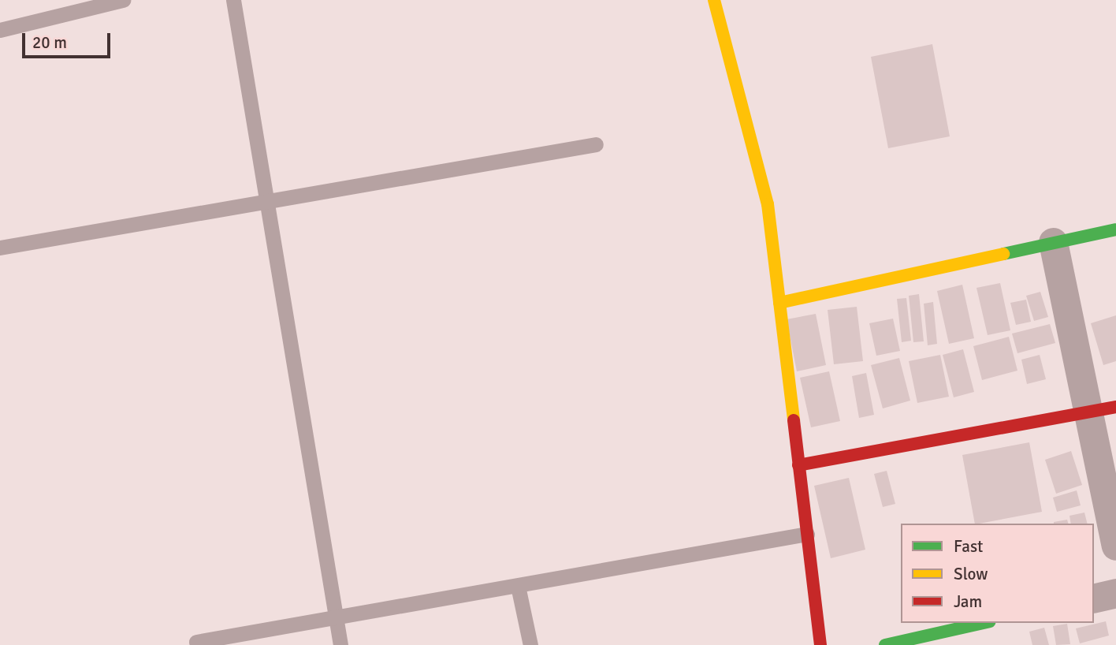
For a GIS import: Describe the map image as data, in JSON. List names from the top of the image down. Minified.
{"legend":["Fast","Slow","Jam"],"scale_bar":"20 m"}
